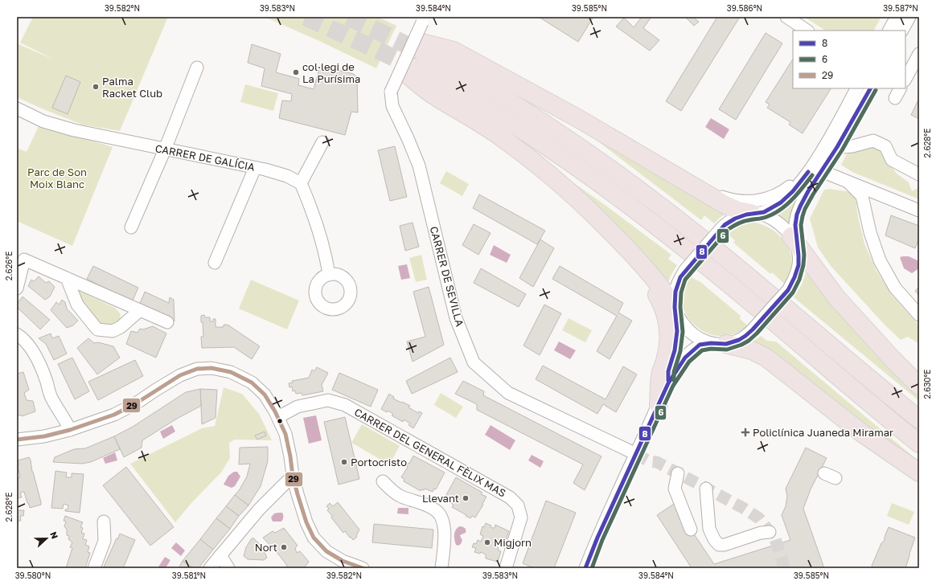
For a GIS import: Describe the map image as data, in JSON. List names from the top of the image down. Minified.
{"streets":{"street":["CARRER DE GALÍCIA","CARRER DE SEVILLA","CARRER DEL GENERAL FÈLIX MAS"]},"parks":["Parc de Son Moix Blanc"],"places":{"other":["col·legi de La Purísima","Palma Racket Club","Portocristo","Llevant","Migjorn","Nort"],"health":["Policlínica Juaneda Miramar"]},"lines":["transit line 8","transit line 6","transit line 29"],"legend":["8","6","29"],"north":"right","coordinates":["39.582°N","39.583°N","39.584°N","39.585°N","39.586°N","39.587°N","2.628°E","2.626°E","2.630°E","39.580°N","39.581°N"]}
